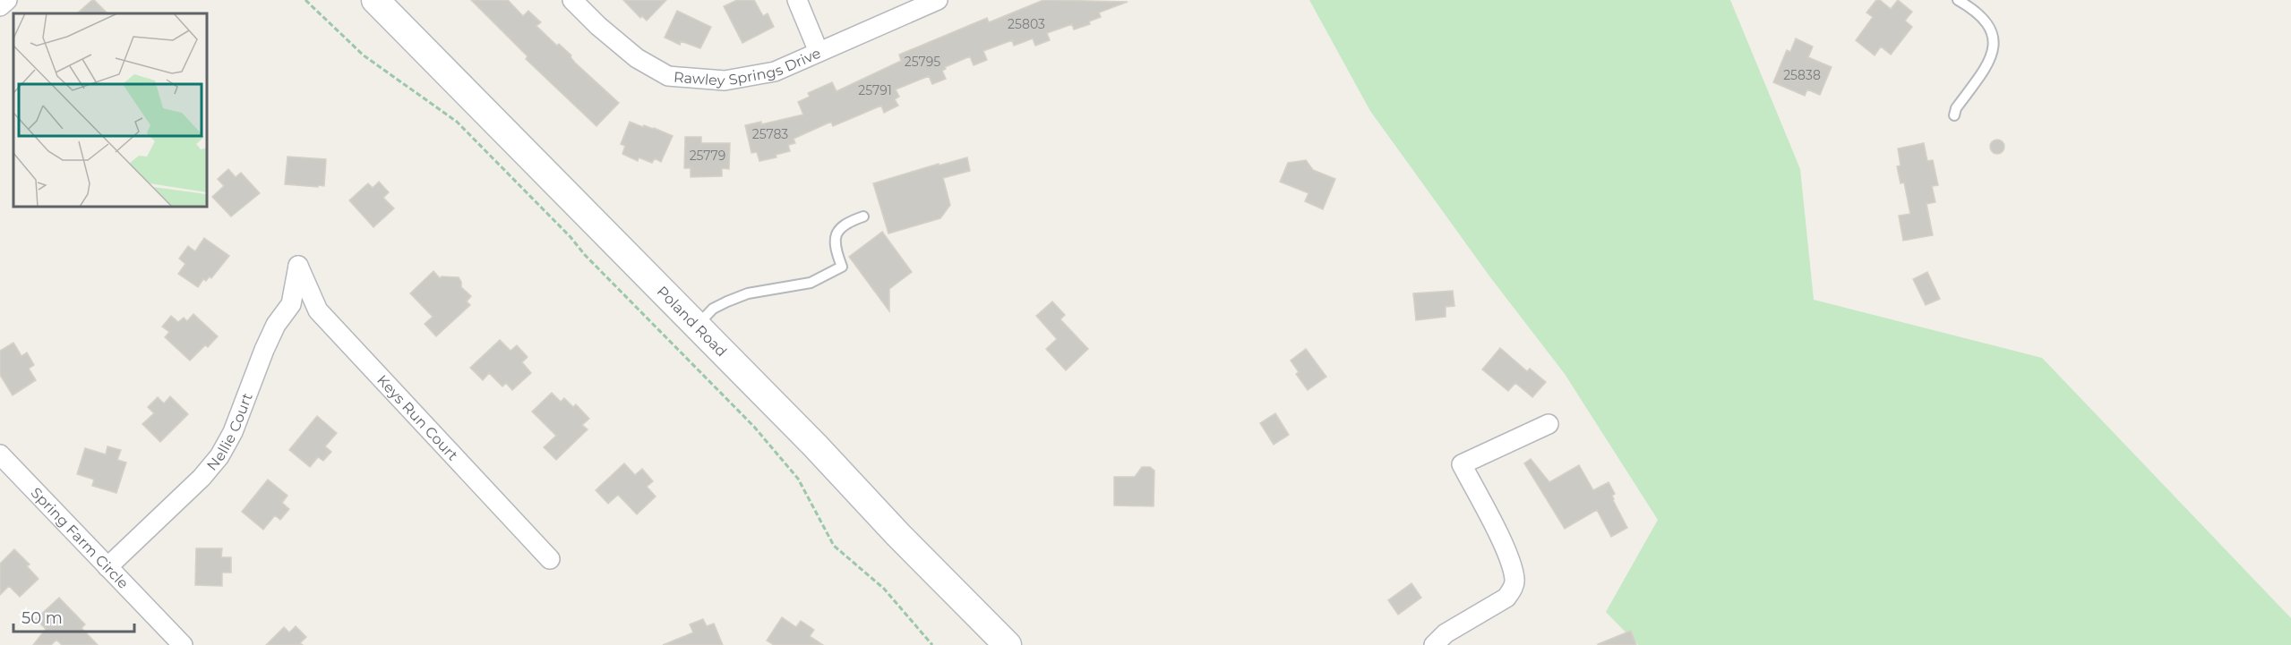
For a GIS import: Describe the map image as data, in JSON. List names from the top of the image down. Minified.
{"streets":{"street":["Rawley Springs Drive","Poland Road","Keys Run Court","Nellie Court","Spring Farm Circle"]},"crossings":[["Keys Run Court","Nellie Court"],["Nellie Court","Spring Farm Circle"]],"house_numbers":["25803","25795","25838","25791","25783","25779"],"scale_bar":"50 m"}
